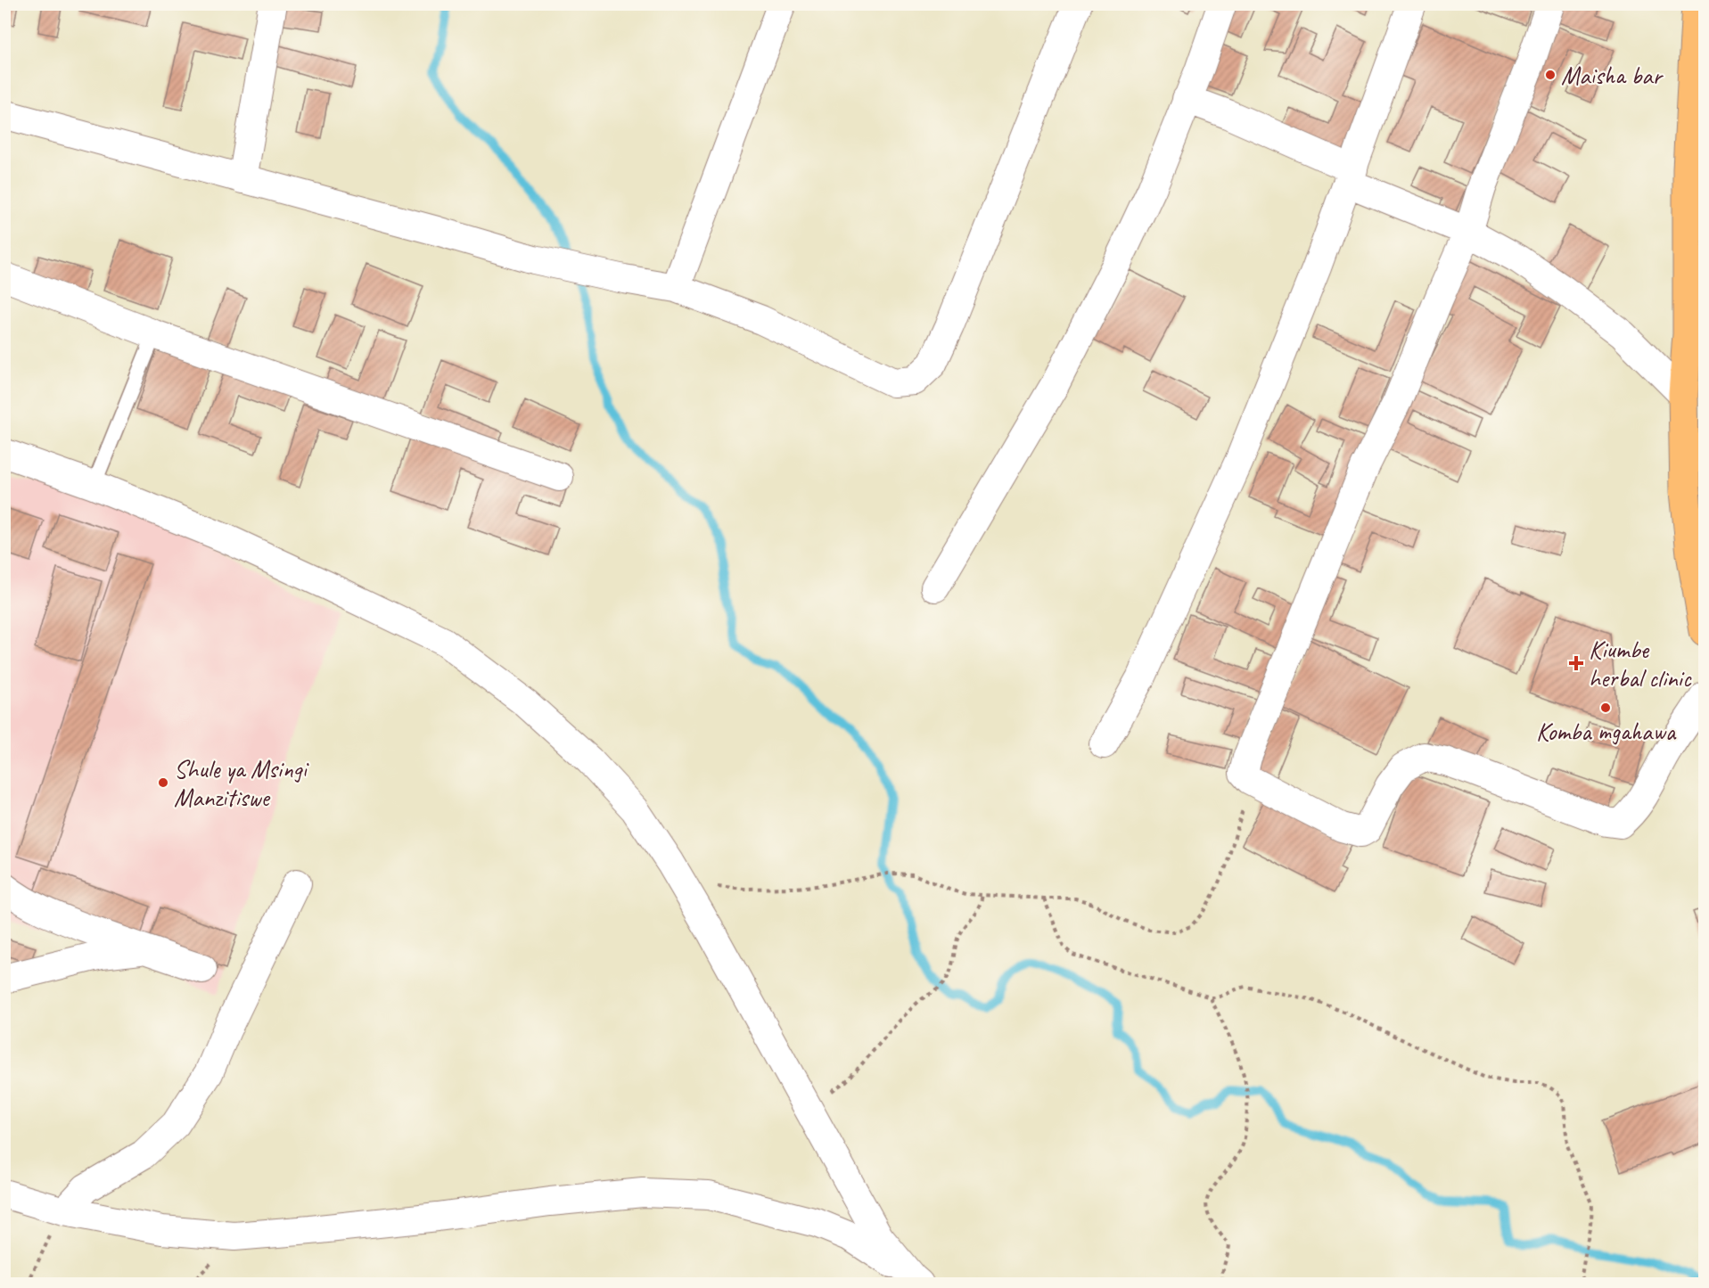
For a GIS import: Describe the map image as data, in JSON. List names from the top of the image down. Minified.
{"places":{"other":["Maisha bar","Komba mgahawa","Shule ya Msingi Manzitiswe"],"health":["Kiumbe herbal clinic"]}}
